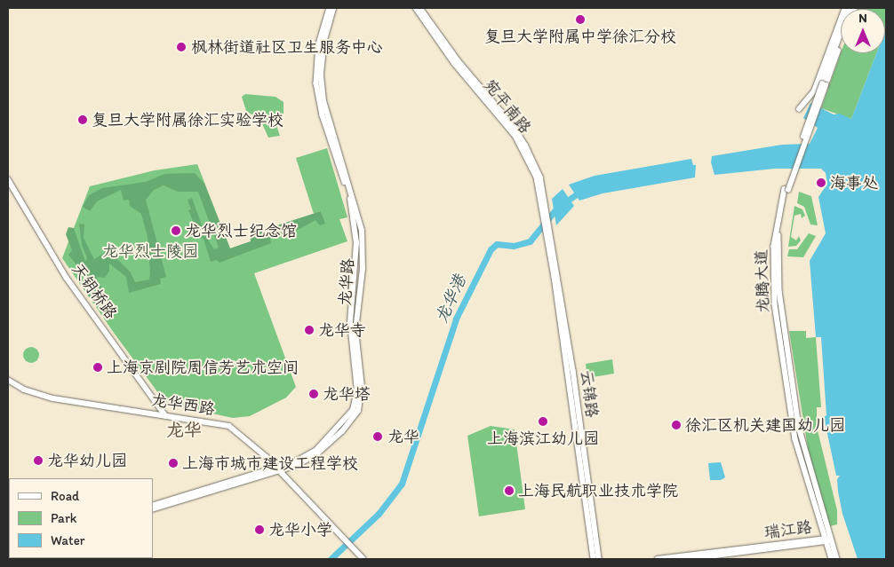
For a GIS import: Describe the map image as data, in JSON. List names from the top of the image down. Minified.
{"streets":{"main road":["宛平南路","龙腾大道","龙华路","天钥桥路","云锦路","龙华西路","瑞江路"]},"crossings":[["宛平南路","云锦路"],["龙腾大道","瑞江路"],["龙华路","龙华西路"],["天钥桥路","龙华西路"]],"districts":["龙华"],"water":["龙华港"],"parks":["龙华烈士陵园"],"places":["复旦大学附属中学徐汇分校","枫林街道社区卫生服务中心","复旦大学附属徐汇实验学校","海事处","龙华烈士纪念馆","龙华寺","上海京剧院周信芳艺术空间","龙华塔","上海滨江幼儿园","徐汇区机关建国幼儿园","龙华","龙华幼儿园","上海市城市建设工程学校","上海民航职业技术学院","龙华小学"],"legend":["Road","Park","Water"],"north":"top"}
